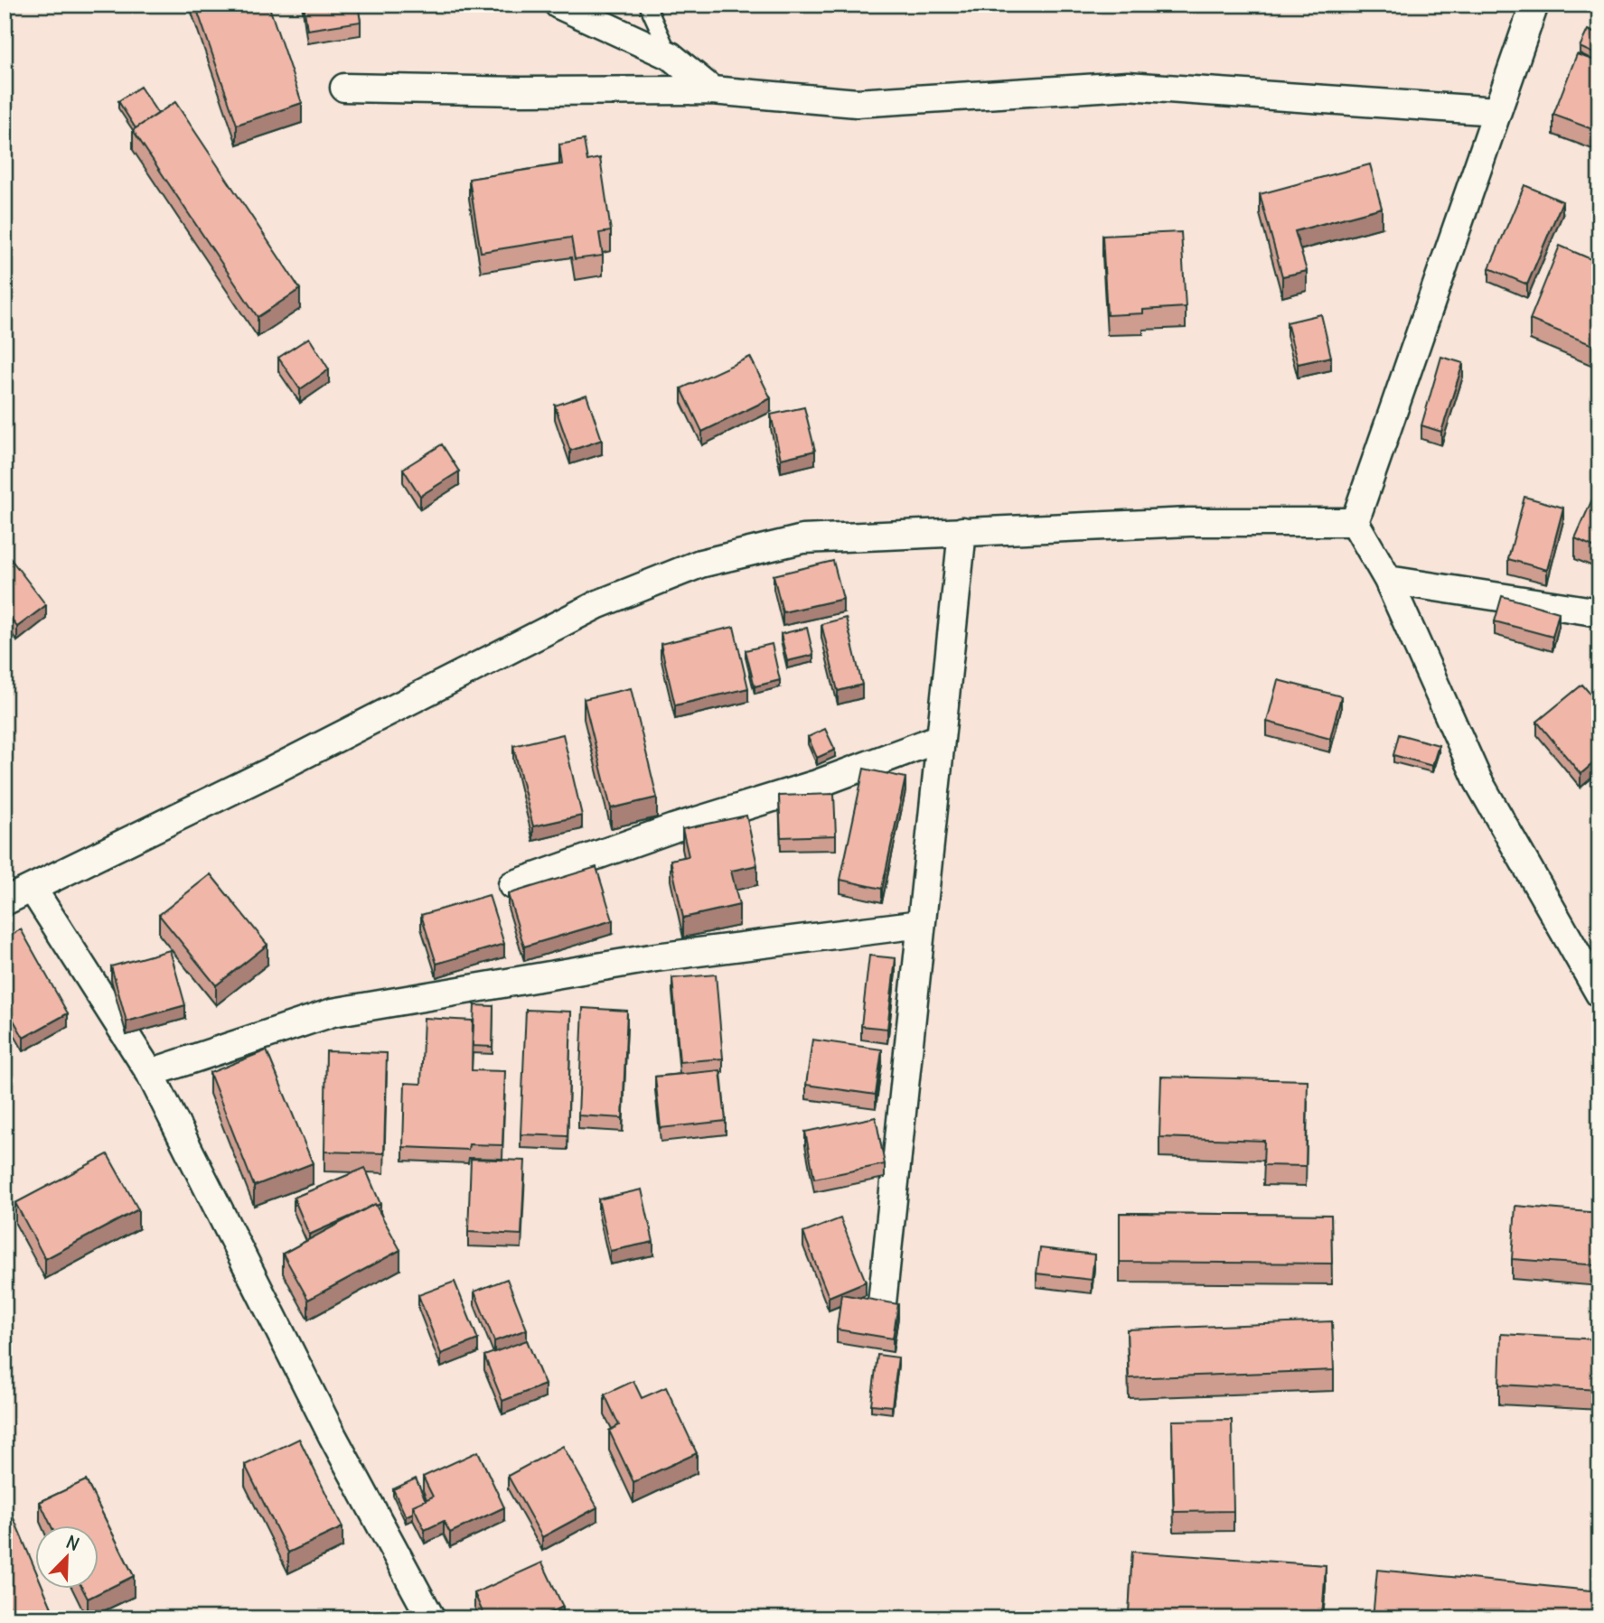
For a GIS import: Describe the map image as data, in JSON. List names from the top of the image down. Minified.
{"north":"top right"}
